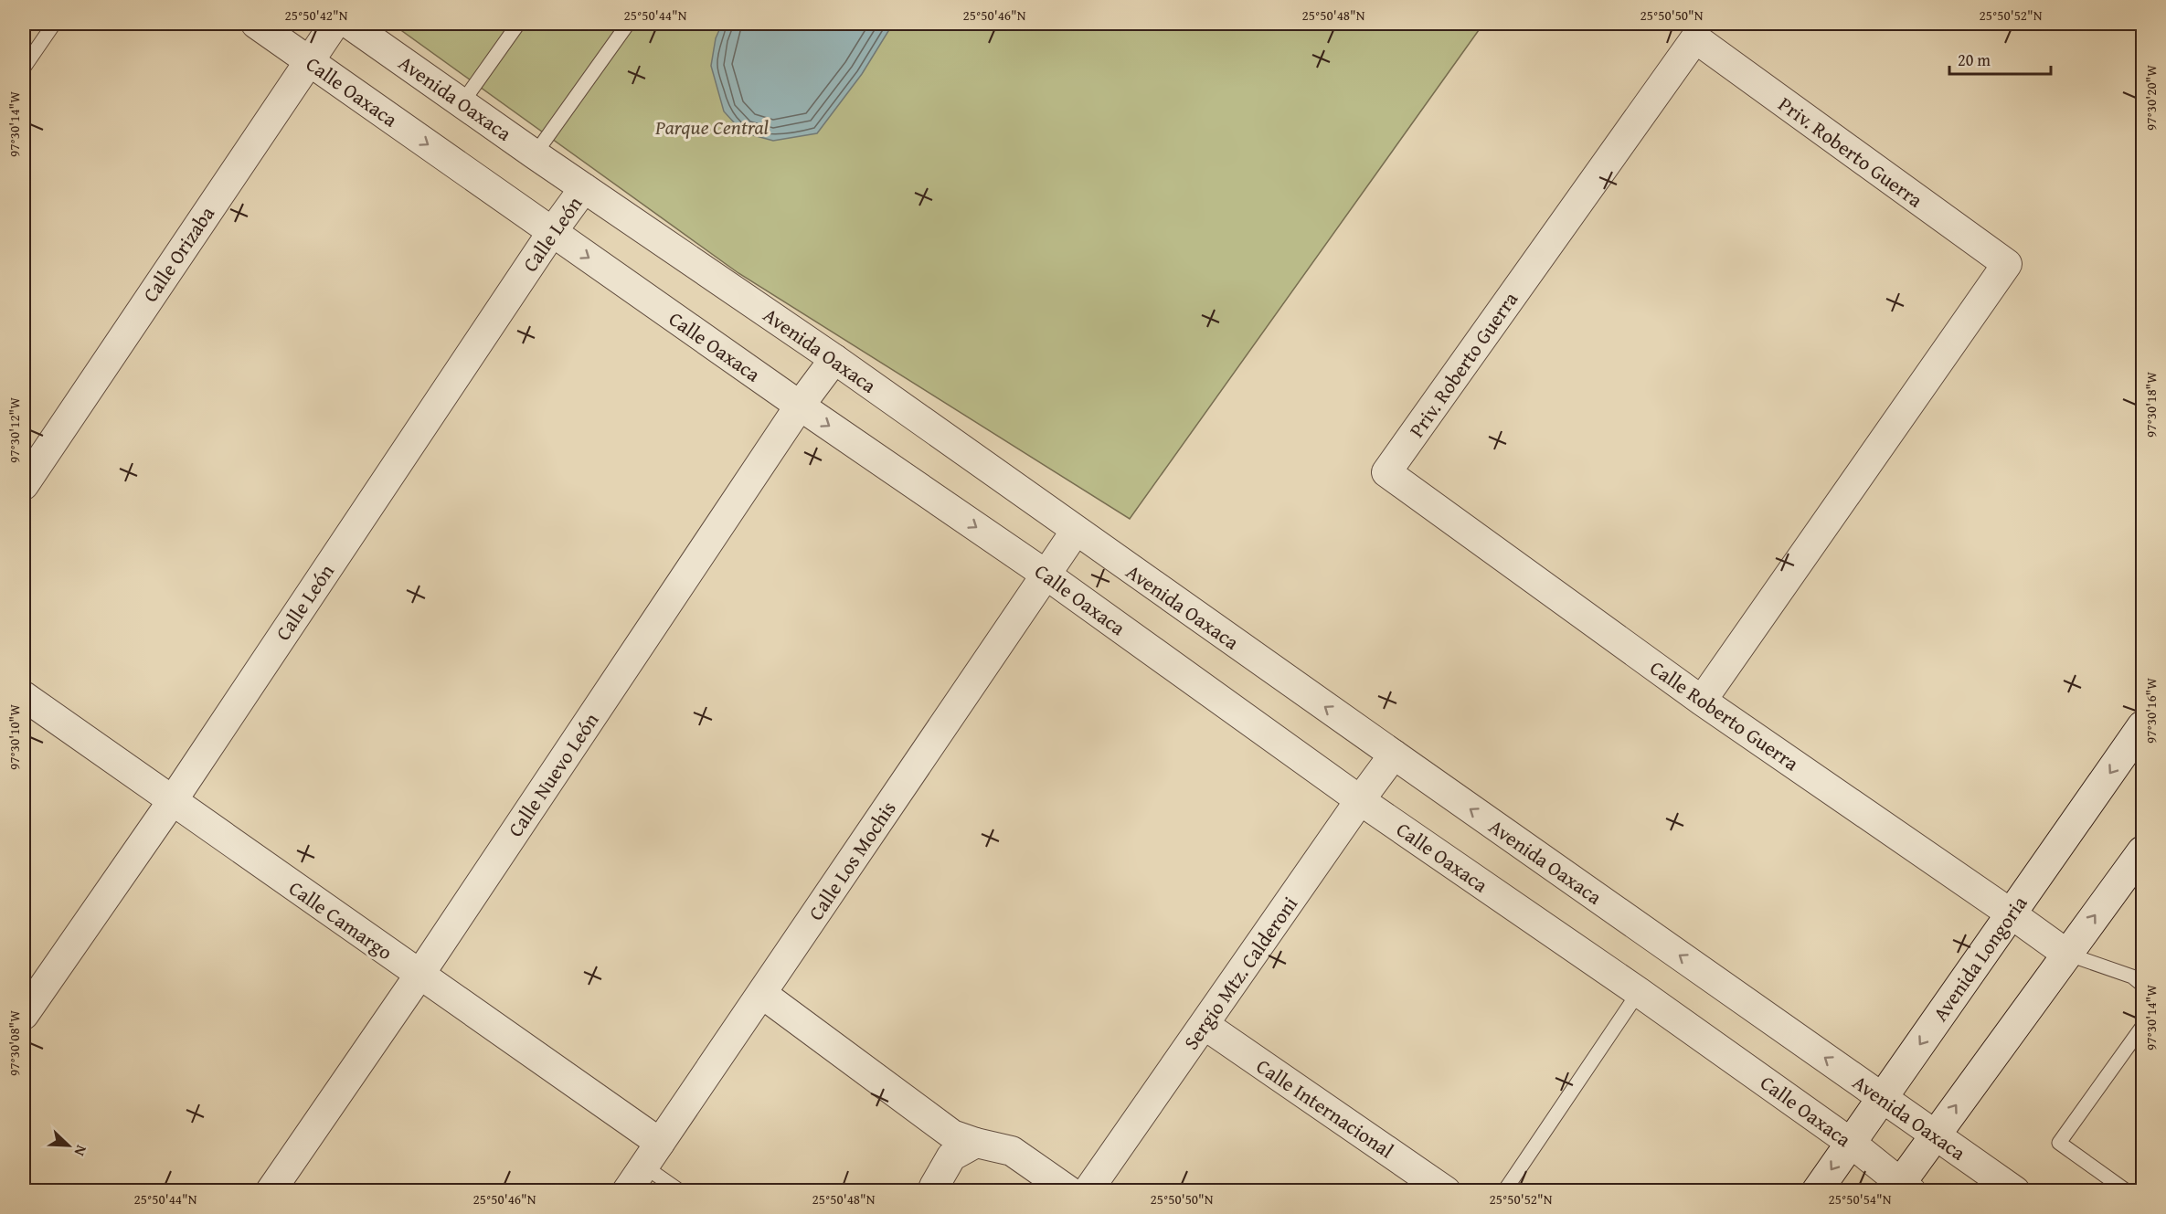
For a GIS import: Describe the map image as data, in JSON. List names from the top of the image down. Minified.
{"streets":{"street":["Calle Oaxaca","Avenida Oaxaca","Priv. Roberto Guerra","Calle León","Calle Orizaba","Calle Roberto Guerra","Calle Nuevo León","Calle Los Mochis","Calle Camargo","Avenida Longoria","Sergio Mtz. Calderoni","Calle Internacional"]},"crossings":[["Calle Oaxaca","Calle León"],["Calle Oaxaca","Calle Orizaba"],["Calle Oaxaca","Calle Nuevo León"],["Calle Oaxaca","Calle Los Mochis"],["Calle Oaxaca","Avenida Longoria"],["Calle Oaxaca","Sergio Mtz. Calderoni"],["Avenida Oaxaca","Calle León"],["Avenida Oaxaca","Calle Nuevo León"],["Avenida Oaxaca","Calle Los Mochis"],["Avenida Oaxaca","Avenida Longoria"],["Avenida Oaxaca","Sergio Mtz. Calderoni"],["Priv. Roberto Guerra","Calle Roberto Guerra"],["Calle León","Calle Camargo"],["Calle Roberto Guerra","Avenida Longoria"],["Calle Nuevo León","Calle Camargo"],["Calle Los Mochis","Calle Camargo"],["Sergio Mtz. Calderoni","Calle Internacional"]],"one_way":["Calle Oaxaca","Avenida Oaxaca"],"parks":["Parque Central"],"scale_bar":"20 m","north":"bottom right","coordinates":["25°50'42\"N","25°50'44\"N","25°50'46\"N","25°50'48\"N","25°50'50\"N","25°50'52\"N","97°30'20\"W","97°30'14\"W","97°30'18\"W","97°30'12\"W","97°30'16\"W","97°30'10\"W","97°30'08\"W","25°50'54\"N"]}
